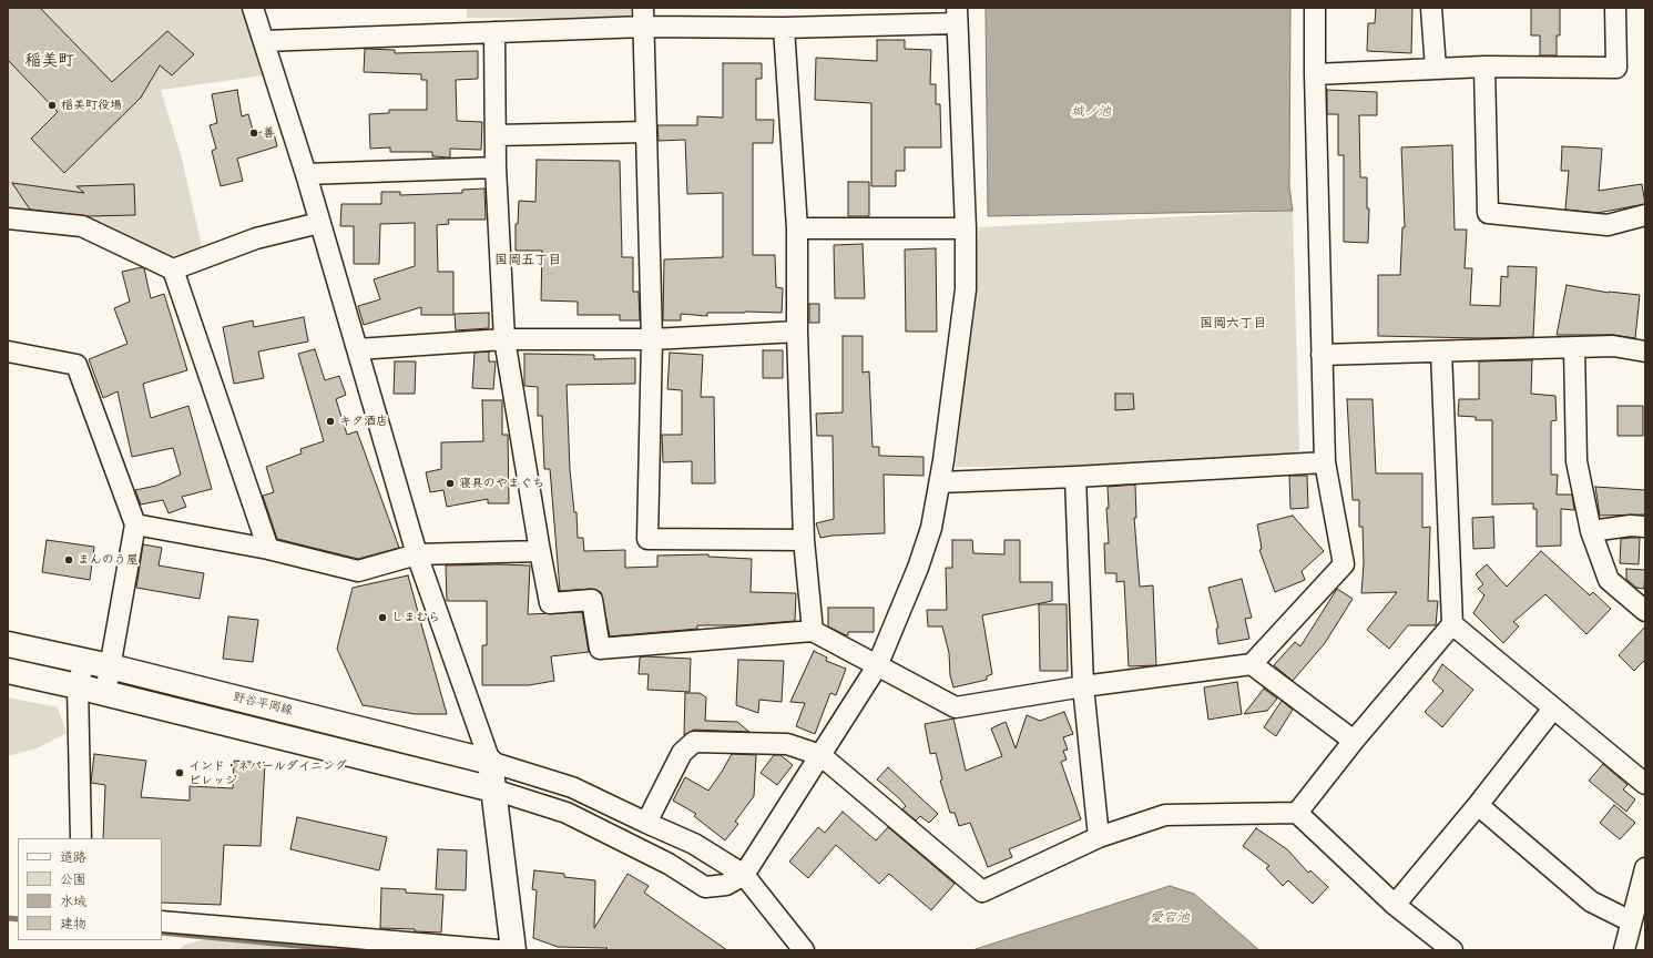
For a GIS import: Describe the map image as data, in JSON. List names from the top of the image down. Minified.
{"streets":{"main road":["野谷平岡線"]},"districts":["稲美町","国岡五丁目","国岡六丁目"],"water":["城ノ池","愛宕池"],"places":["稲美町役場","善","キタ酒店","寝具のやまぐち","まんのう屋","しまむら","インド・ネパールダイニング ビレッジ"],"legend":["道路","公園","水域","建物"]}
